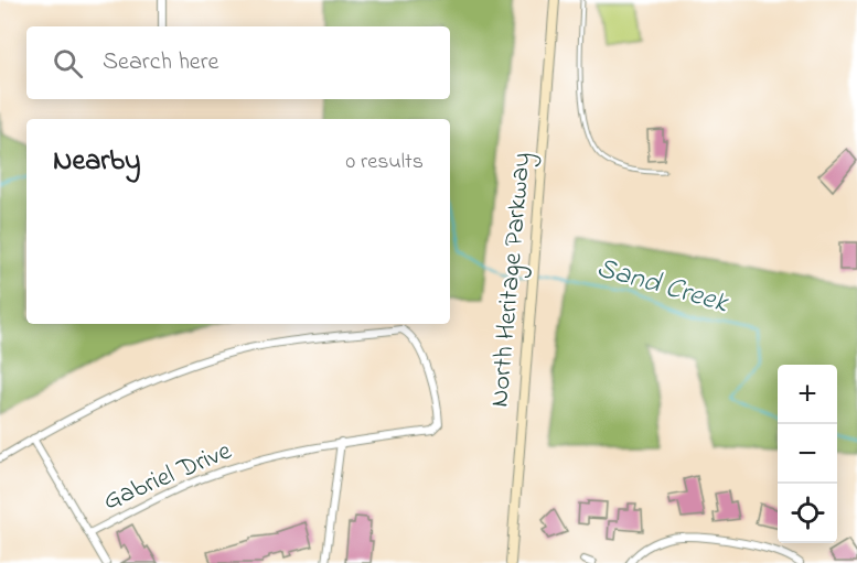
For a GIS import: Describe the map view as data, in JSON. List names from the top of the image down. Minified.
{"streets":{"main road":["North Heritage Parkway"],"street":["Gabriel Drive"]},"water":["Sand Creek"],"page":{"search":"Search here","heading":["Nearby","0 results"],"map_buttons":["+","−"]}}
